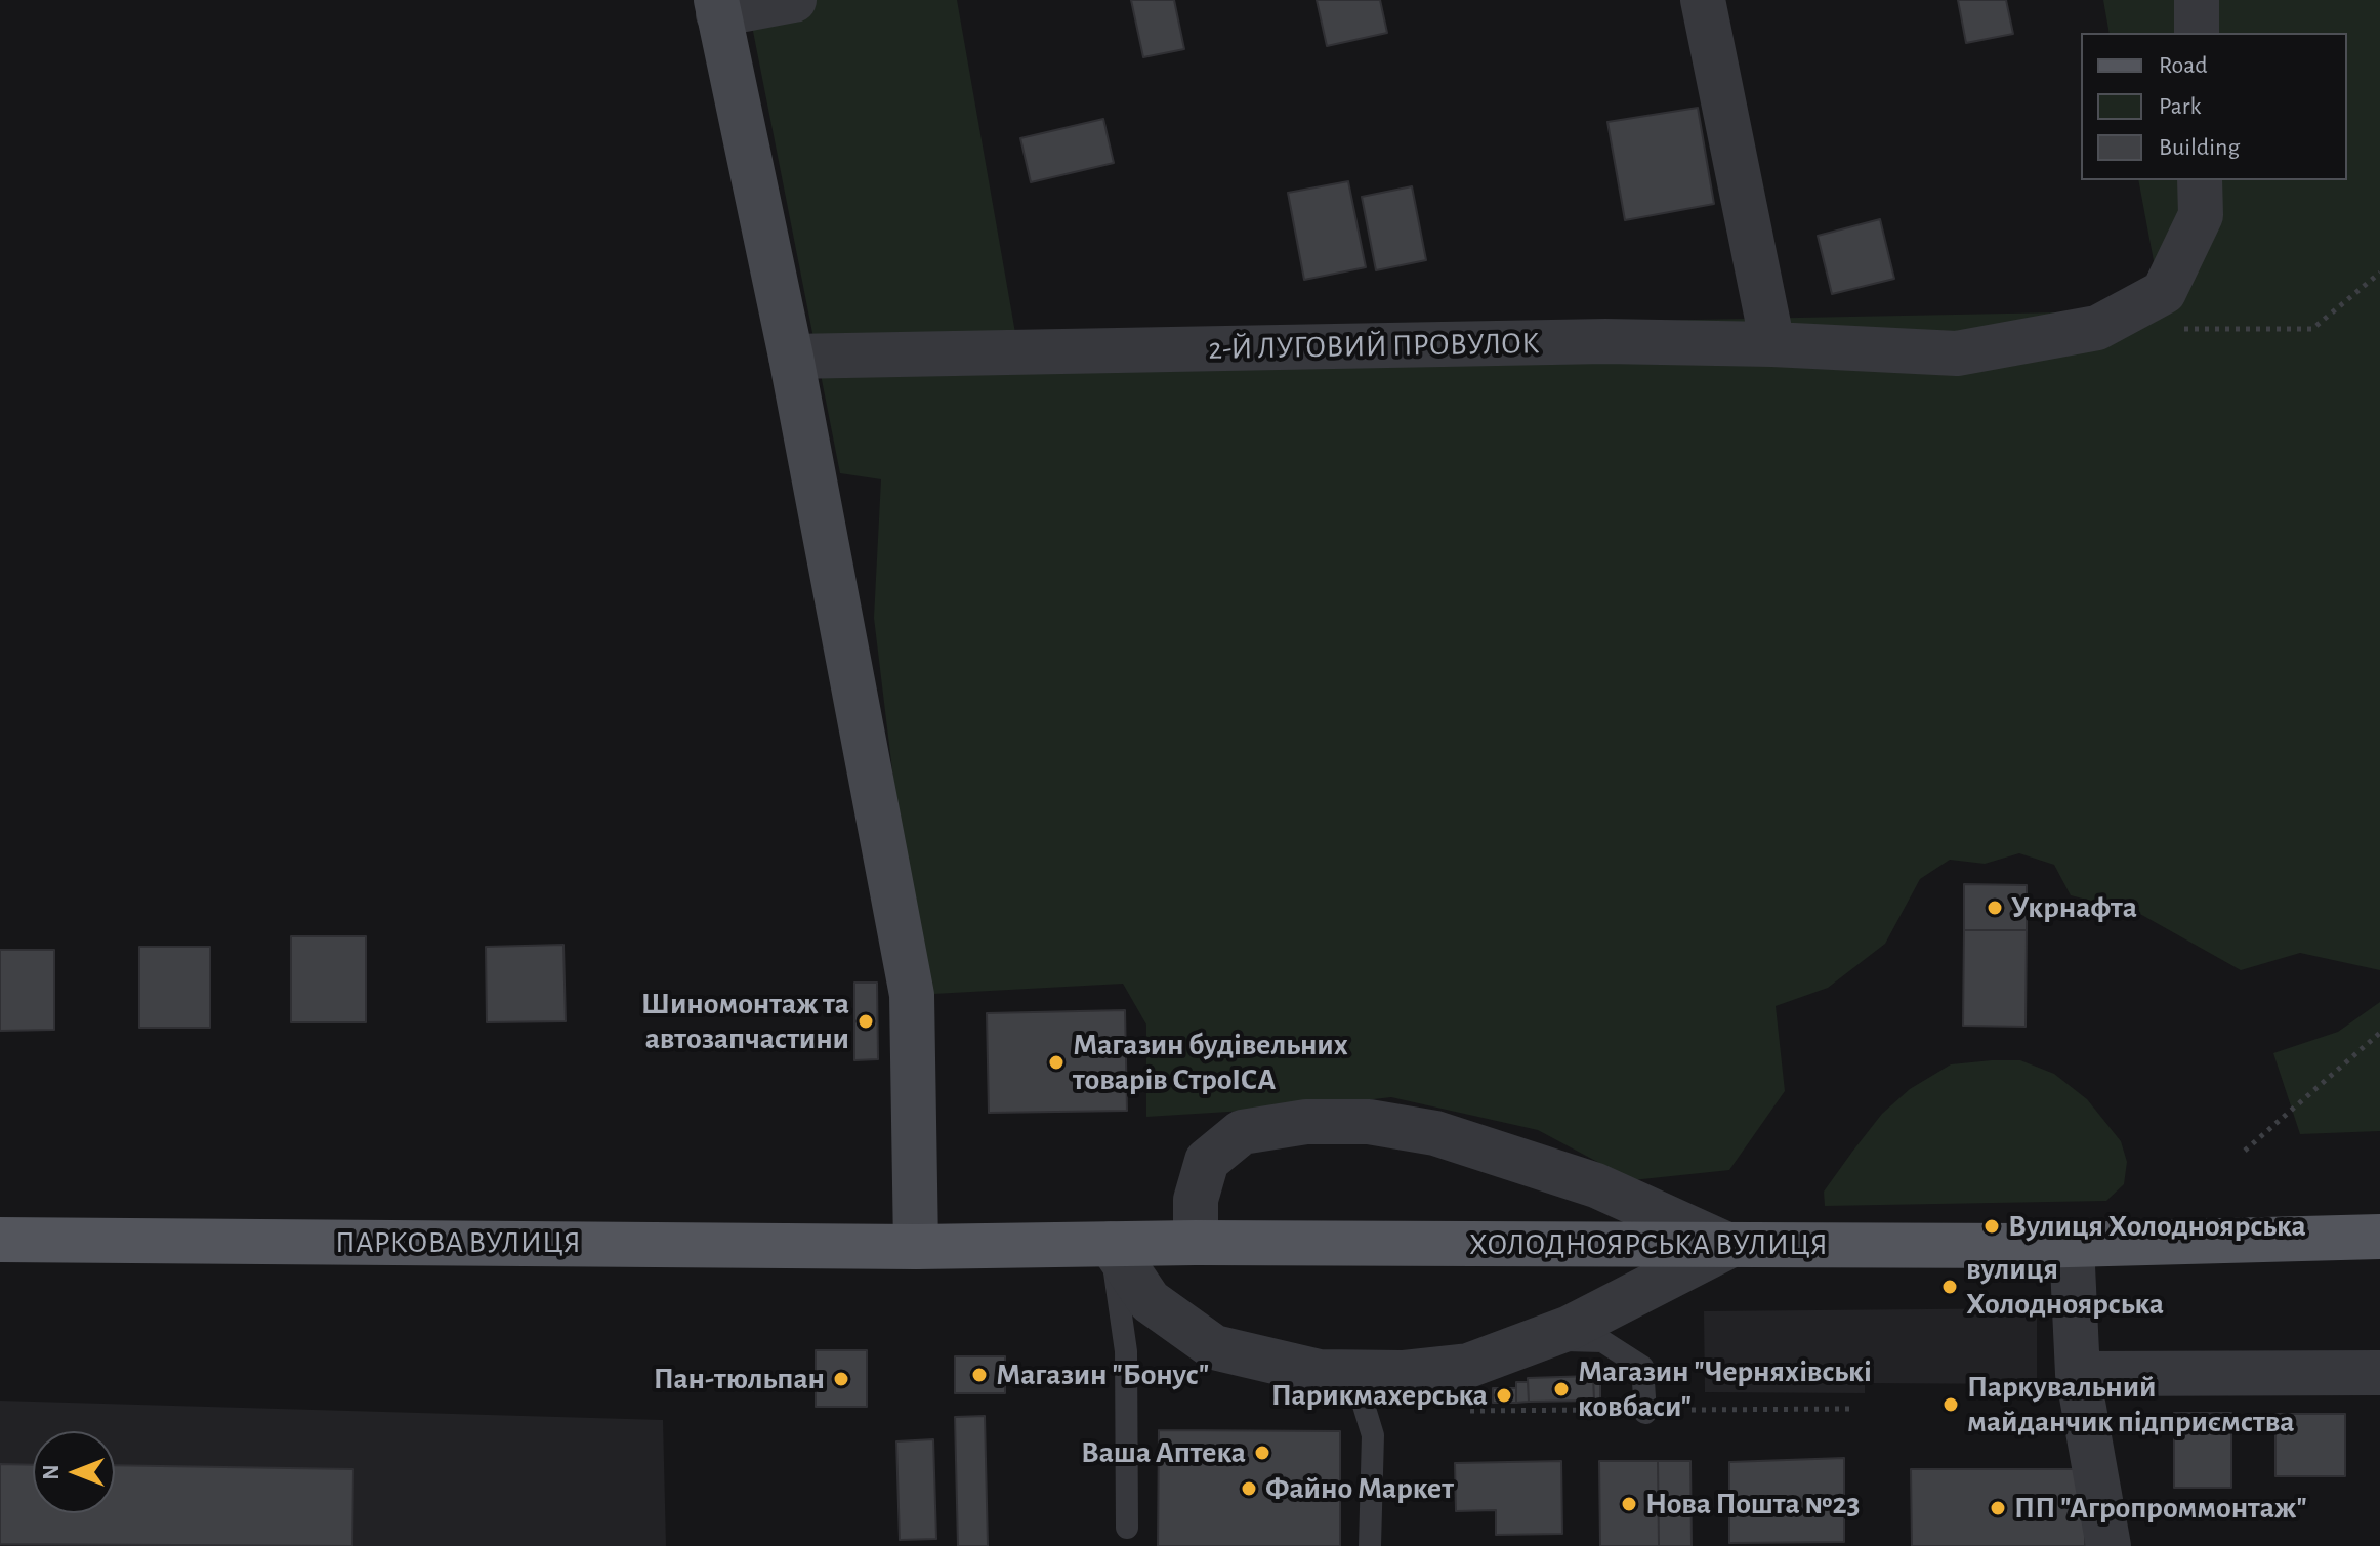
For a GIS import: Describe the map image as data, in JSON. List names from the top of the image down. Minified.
{"streets":{"main road":["ПАРКОВА ВУЛИЦЯ","ХОЛОДНОЯРСЬКА ВУЛИЦЯ"],"street":["2-Й ЛУГОВИЙ ПРОВУЛОК"]},"crossings":[["ПАРКОВА ВУЛИЦЯ","ХОЛОДНОЯРСЬКА ВУЛИЦЯ"]],"places":["Укрнафта","Шиномонтаж та автозапчастини","Магазин будівельних товарів СтроІСА","Вулиця Холодноярська","вулиця Холодноярська","Магазин \"Бонус\"","Пан-тюльпан","Магазин \"Черняхівські ковбаси\"","Парикмахерська","Паркувальний майданчик підприємства","Ваша Аптека","Файно Маркет","Нова Пошта №23","ПП \"Агропроммонтаж\""],"legend":["Road","Park","Building"],"north":"left"}
